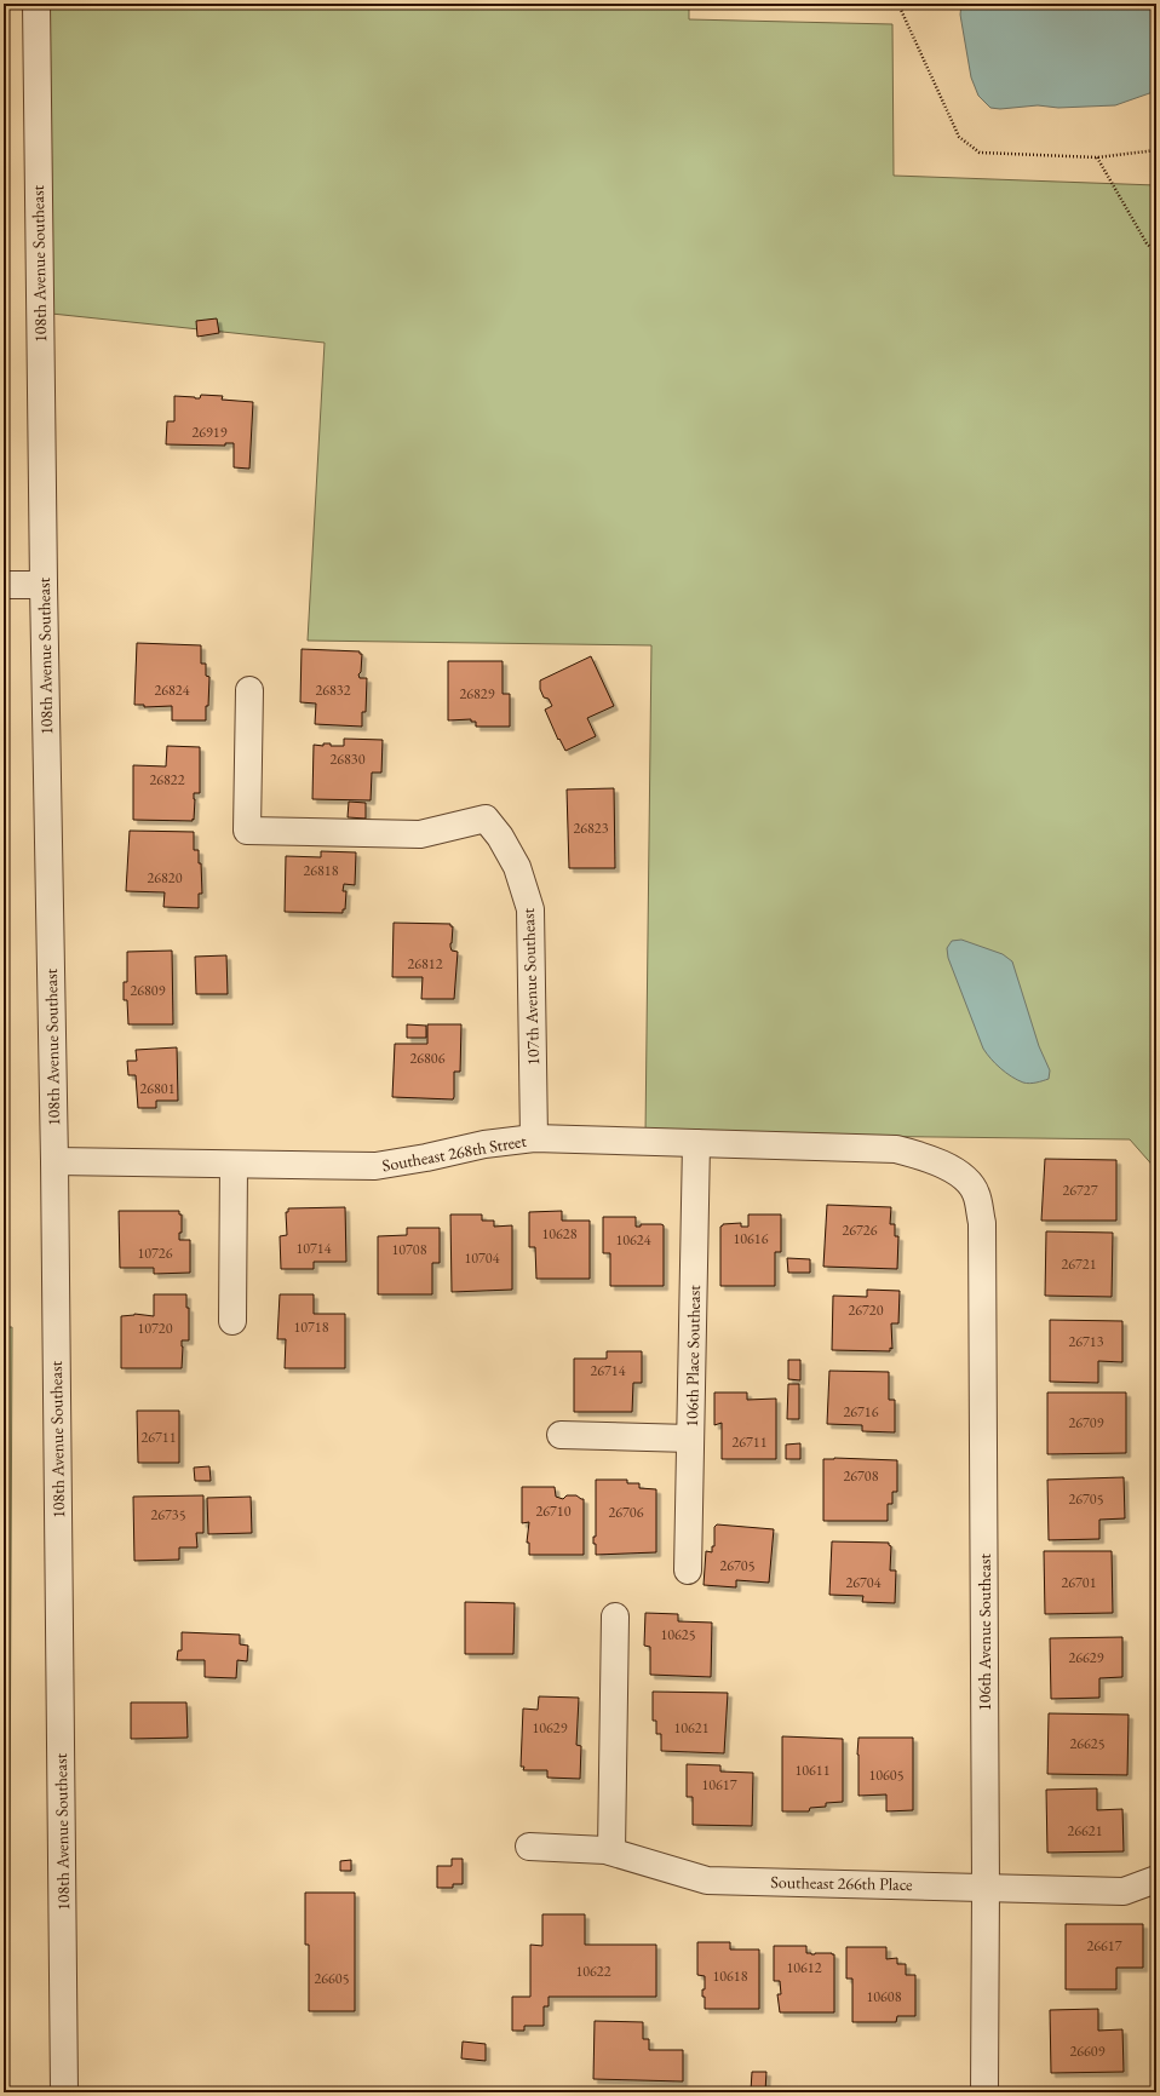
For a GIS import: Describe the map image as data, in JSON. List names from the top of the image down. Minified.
{"streets":{"street":["108th Avenue Southeast","107th Avenue Southeast","Southeast 268th Street","106th Place Southeast","106th Avenue Southeast","Southeast 266th Place"]},"crossings":[["108th Avenue Southeast","Southeast 268th Street"],["107th Avenue Southeast","Southeast 268th Street"],["Southeast 268th Street","106th Place Southeast"],["Southeast 268th Street","106th Avenue Southeast"],["106th Avenue Southeast","Southeast 266th Place"]],"house_numbers":["26919","26824","26832","26829","26830","26822","26823","26818","26820","26812","26809","26806","26801","26727","26726","10628","10616","10624","10714","10708","10726","10704","26721","26720","10718","10720","26713","26714","26716","26709","26711","26711","26708","26705","26710","26706","26735","26705","26704","26701","10625","26629","10629","10621","26625","10611","10605","10617","26621","26617","10612","10622","10618","26605","10608","26609"]}
